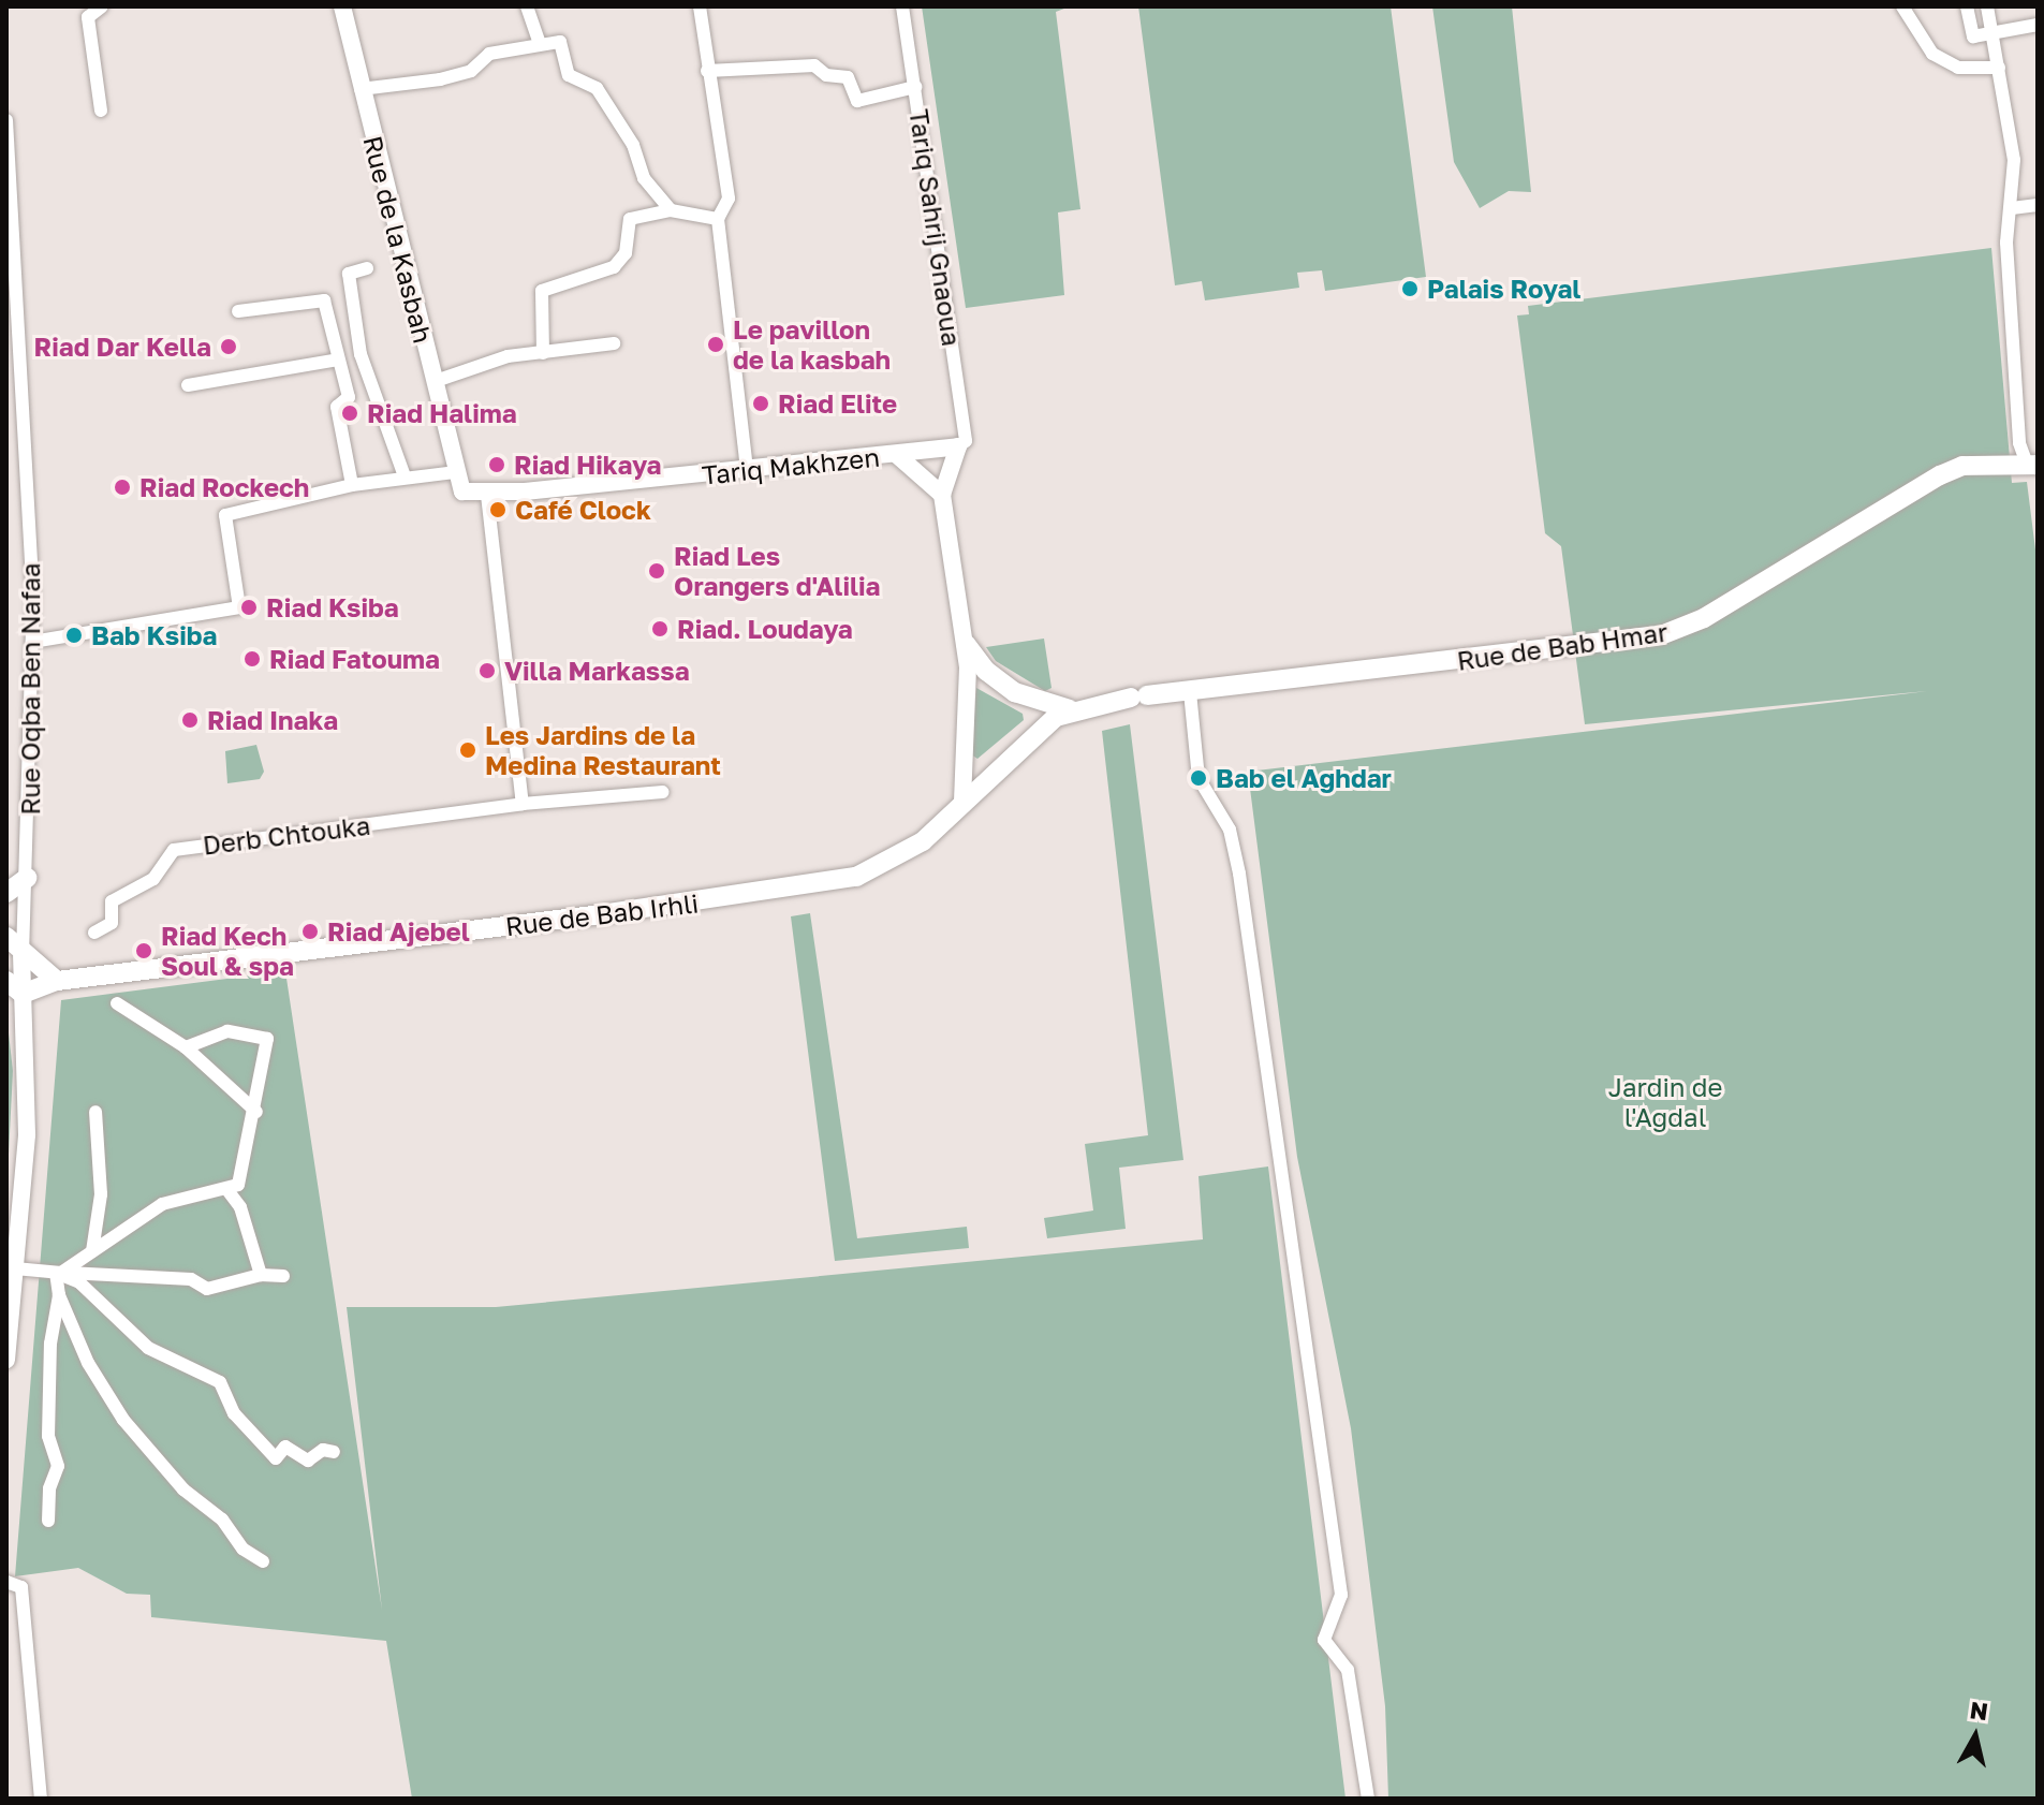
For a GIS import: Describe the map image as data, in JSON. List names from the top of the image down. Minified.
{"streets":{"main road":["Rue de Bab Hmar","Rue de Bab Irhli"],"street":["Tariq Sahrij Gnaoua","Rue de la Kasbah","Tariq Makhzen","Rue Oqba Ben Nafaa","Derb Chtouka"]},"crossings":[["Tariq Sahrij Gnaoua","Tariq Makhzen"],["Rue de Bab Hmar","Rue de Bab Irhli"],["Rue Oqba Ben Nafaa","Rue de Bab Irhli"]],"parks":["Jardin de l'Agdal"],"places":["Palais Royal","Le pavillon de la kasbah","Riad Dar Kella","Riad Elite","Riad Halima","Riad Hikaya","Riad Rockech","Café Clock","Riad Les Orangers d'Alilia","Riad Ksiba","Riad. Loudaya","Bab Ksiba","Riad Fatouma","Villa Markassa","Riad Inaka","Les Jardins de la Medina Restaurant","Bab el Aghdar","Riad Ajebel","Riad Kech Soul & spa"],"north":"top"}
